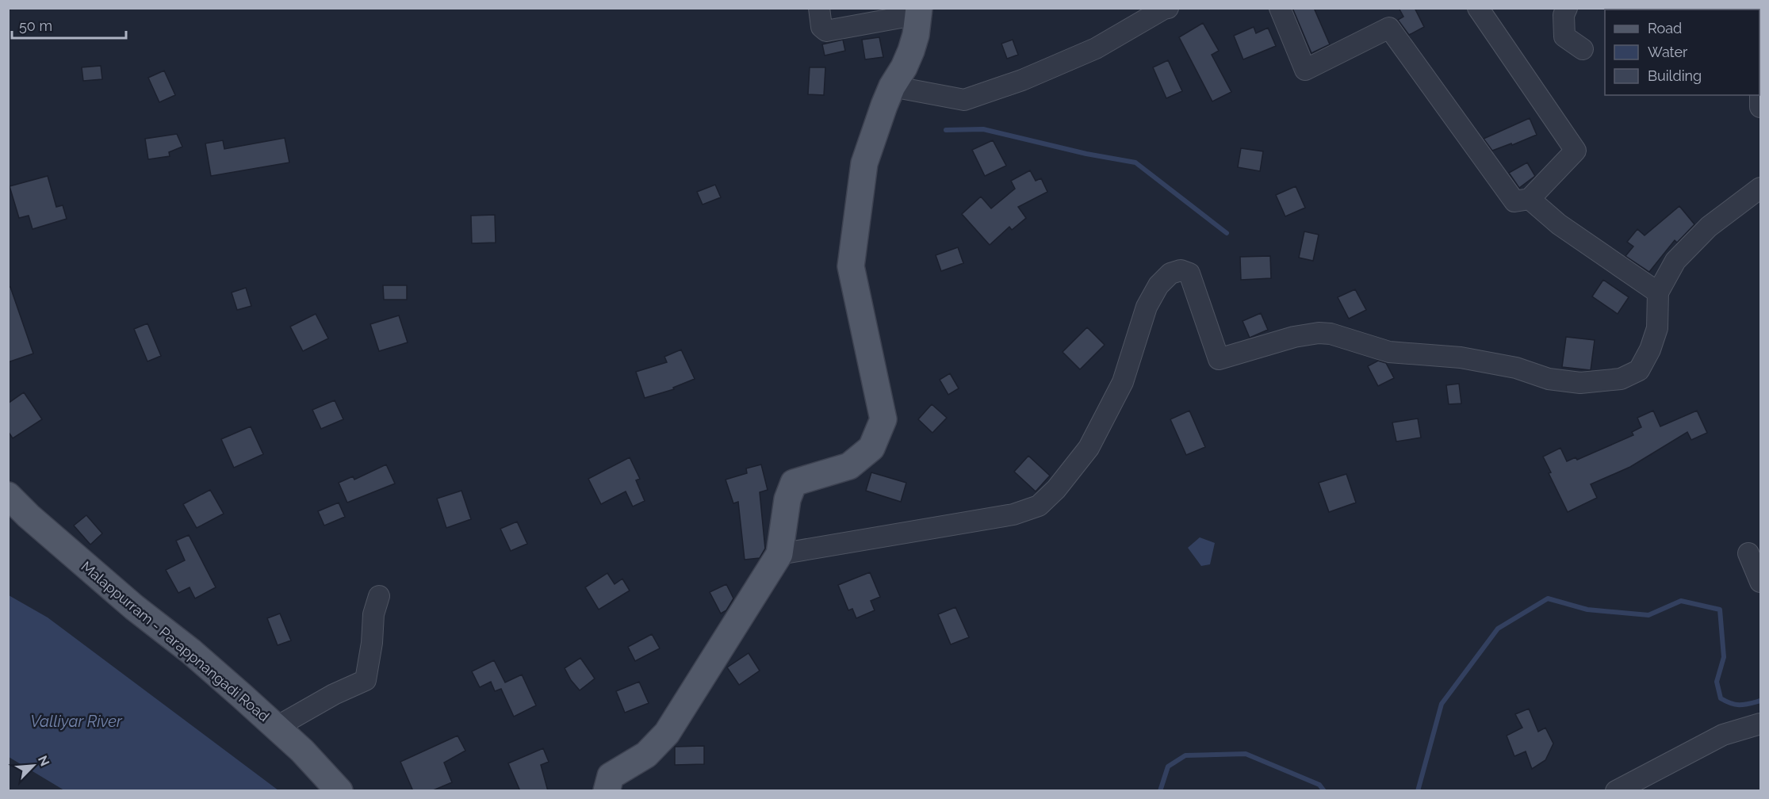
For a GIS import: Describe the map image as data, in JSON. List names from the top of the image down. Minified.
{"streets":{"main road":["Malappurram - Parappnangadi Road"]},"water":["Valliyar River"],"legend":["Road","Water","Building"],"scale_bar":"50 m","north":"top right"}
